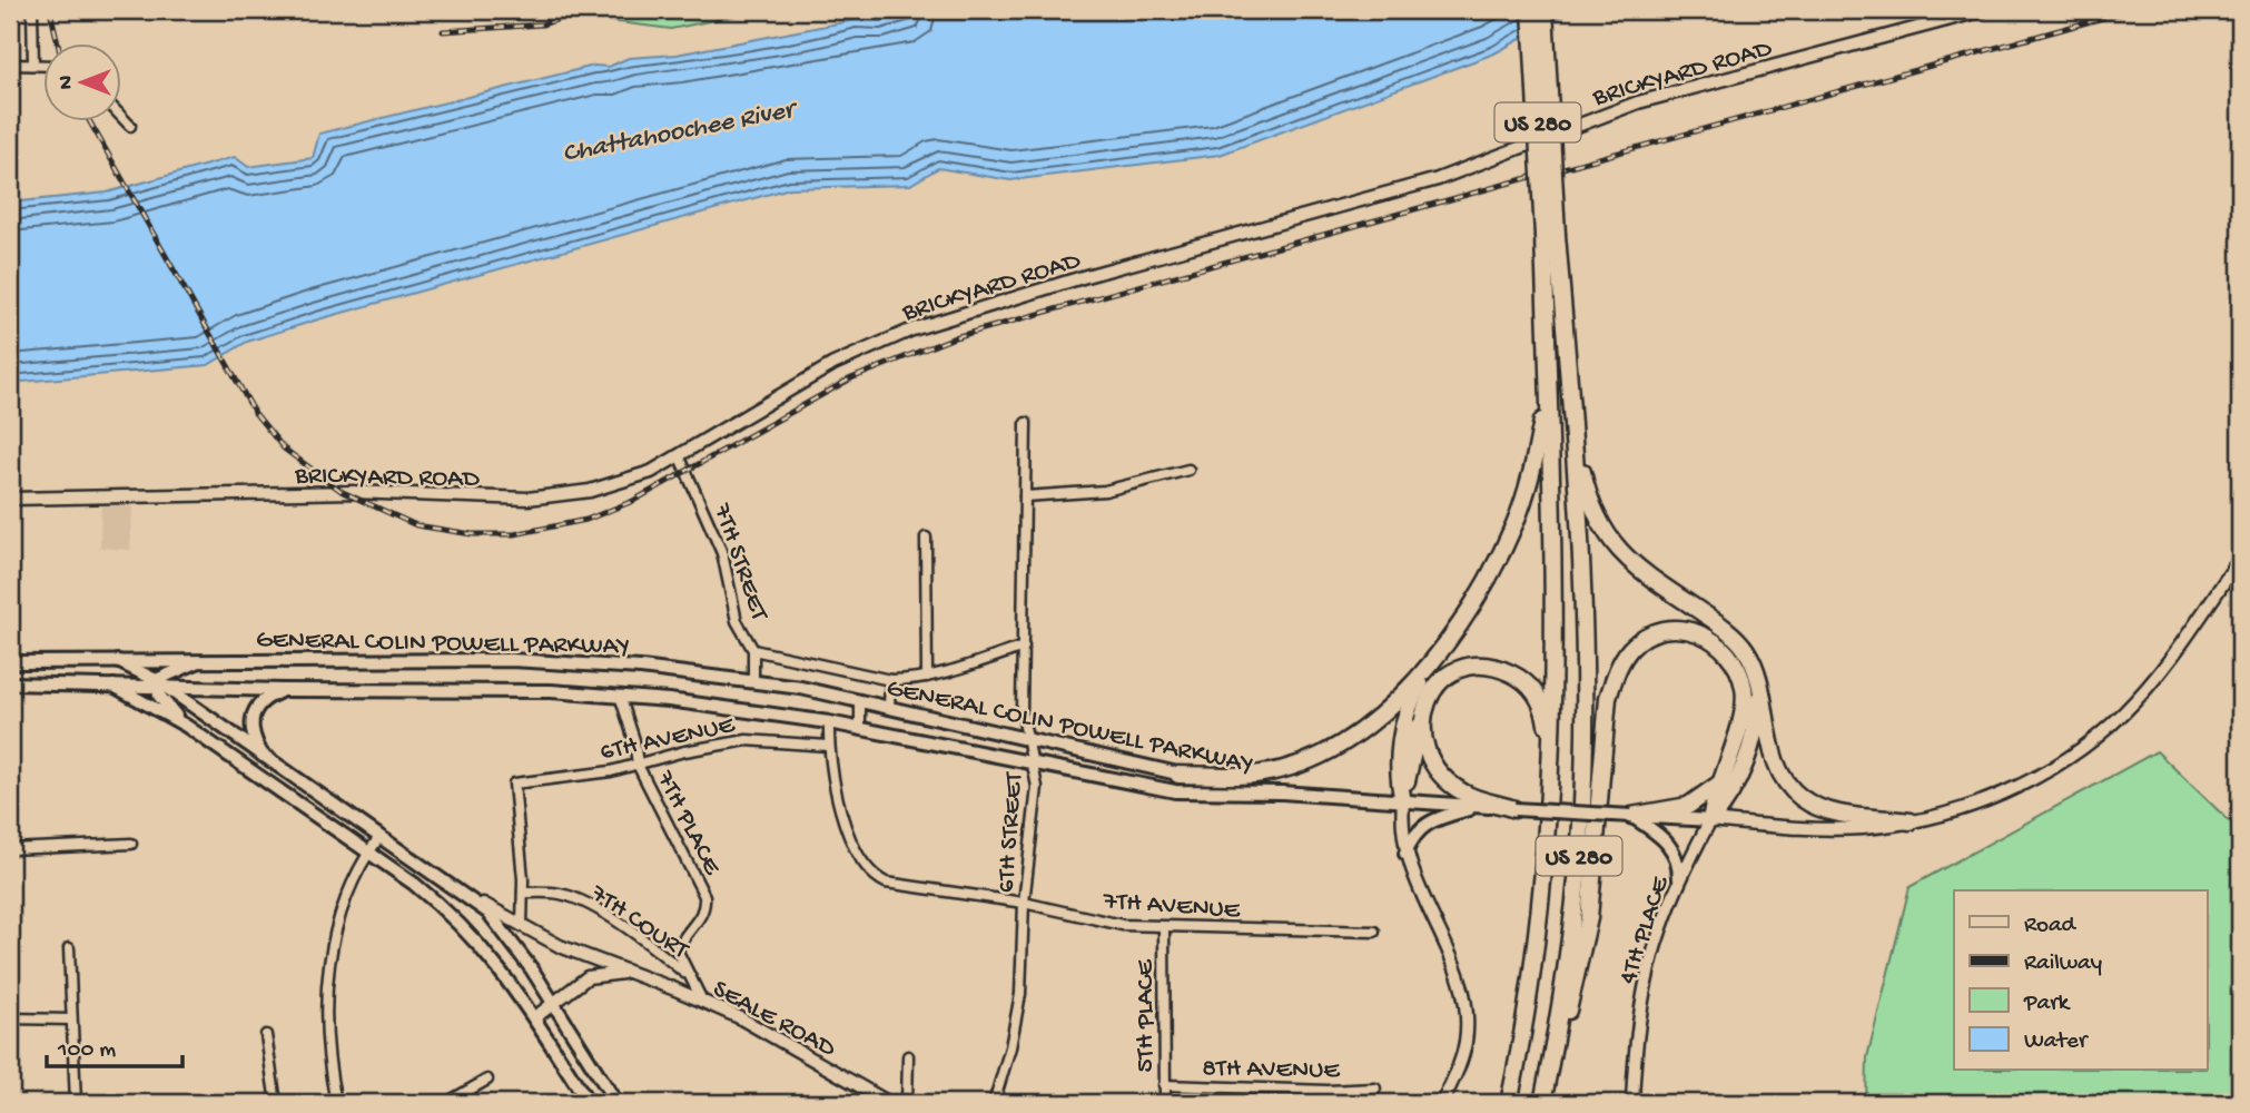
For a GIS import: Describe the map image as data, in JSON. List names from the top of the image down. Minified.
{"streets":{"highway":["US 280"],"main road":["GENERAL COLIN POWELL PARKWAY"],"street":["BRICKYARD ROAD","7TH STREET","6TH AVENUE","7TH PLACE","6TH STREET","7TH AVENUE","7TH COURT","4TH PLACE","SEALE ROAD","5TH PLACE","8TH AVENUE"]},"crossings":[["BRICKYARD ROAD","7TH STREET"],["7TH STREET","GENERAL COLIN POWELL PARKWAY"],["GENERAL COLIN POWELL PARKWAY","7TH PLACE"],["GENERAL COLIN POWELL PARKWAY","6TH STREET"],["GENERAL COLIN POWELL PARKWAY","4TH PLACE"],["6TH AVENUE","7TH PLACE"],["6TH AVENUE","7TH AVENUE"],["6TH AVENUE","7TH COURT"],["7TH PLACE","7TH COURT"],["7TH PLACE","SEALE ROAD"],["6TH STREET","7TH AVENUE"],["7TH AVENUE","5TH PLACE"],["5TH PLACE","8TH AVENUE"]],"water":["Chattahoochee River"],"legend":["Road","Railway","Park","Water"],"scale_bar":"100 m","north":"left"}
